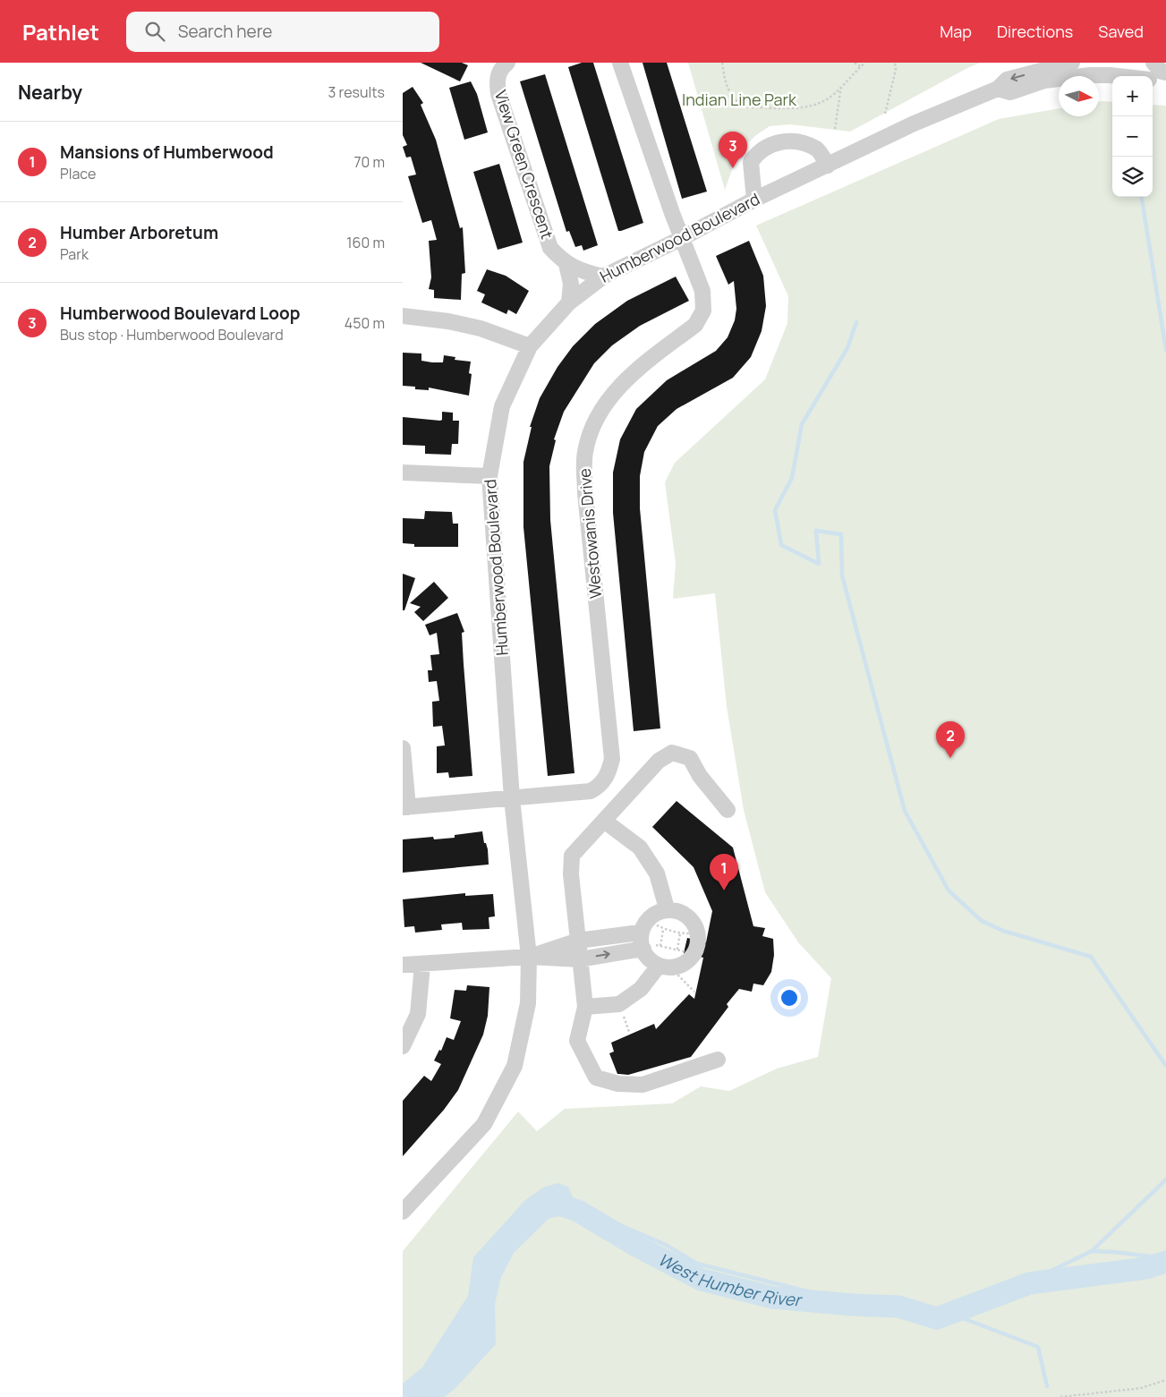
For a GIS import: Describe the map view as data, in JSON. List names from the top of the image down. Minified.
{"streets":{"street":["View Green Crescent","Humberwood Boulevard","Westowanis Drive"]},"crossings":[["View Green Crescent","Humberwood Boulevard"],["Humberwood Boulevard","Westowanis Drive"]],"water":["West Humber River"],"parks":["Indian Line Park"],"north":"right","page":{"header":"Pathlet","search":"Search here","nav":["Map","Directions","Saved"],"heading":["Nearby","3 results"],"map_buttons":["+","−"],"list":[{"mark":"1","name":"Mansions of Humberwood","note":"Place","value":"70 m"},{"mark":"2","name":"Humber Arboretum","note":"Park","value":"160 m"},{"mark":"3","name":"Humberwood Boulevard Loop","note":"Bus stop · Humberwood Boulevard","value":"450 m"}],"pins":["3","2","1"]}}
